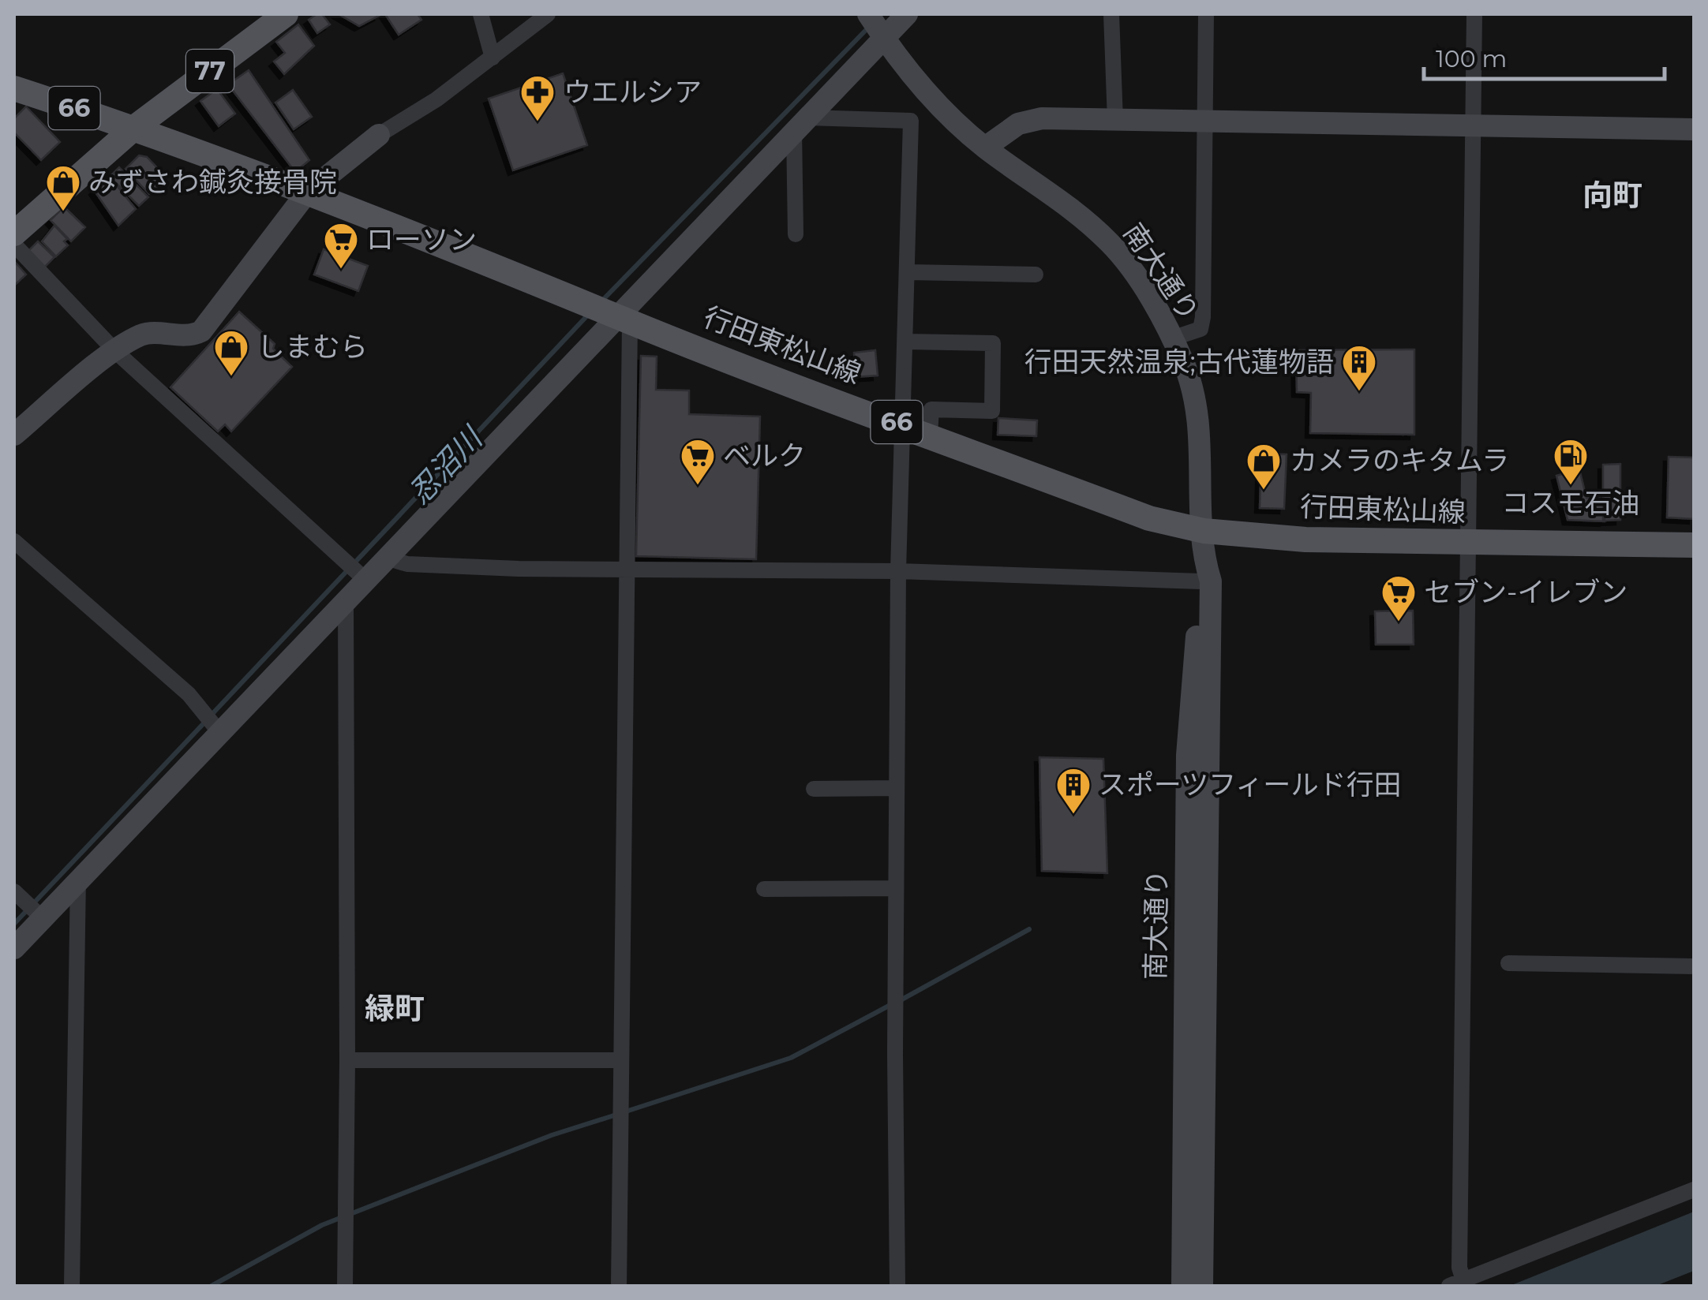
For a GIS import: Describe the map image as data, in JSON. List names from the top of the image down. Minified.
{"streets":{"main road":["77","66","行田東松山線"],"street":["南大通り"]},"crossings":[["77","行田東松山線"],["南大通り","行田東松山線"]],"districts":["向町","緑町"],"water":["忍沼川"],"places":{"pharmacy":["ウエルシア"],"shop":["みずさわ鍼灸接骨院","しまむら","カメラのキタムラ"],"supermarket":["ローソン","ベルク","セブン-イレブン"],"building":["行田天然温泉;古代蓮物語","スポーツフィールド行田"],"fuel station":["コスモ石油"]},"scale_bar":"100 m"}
